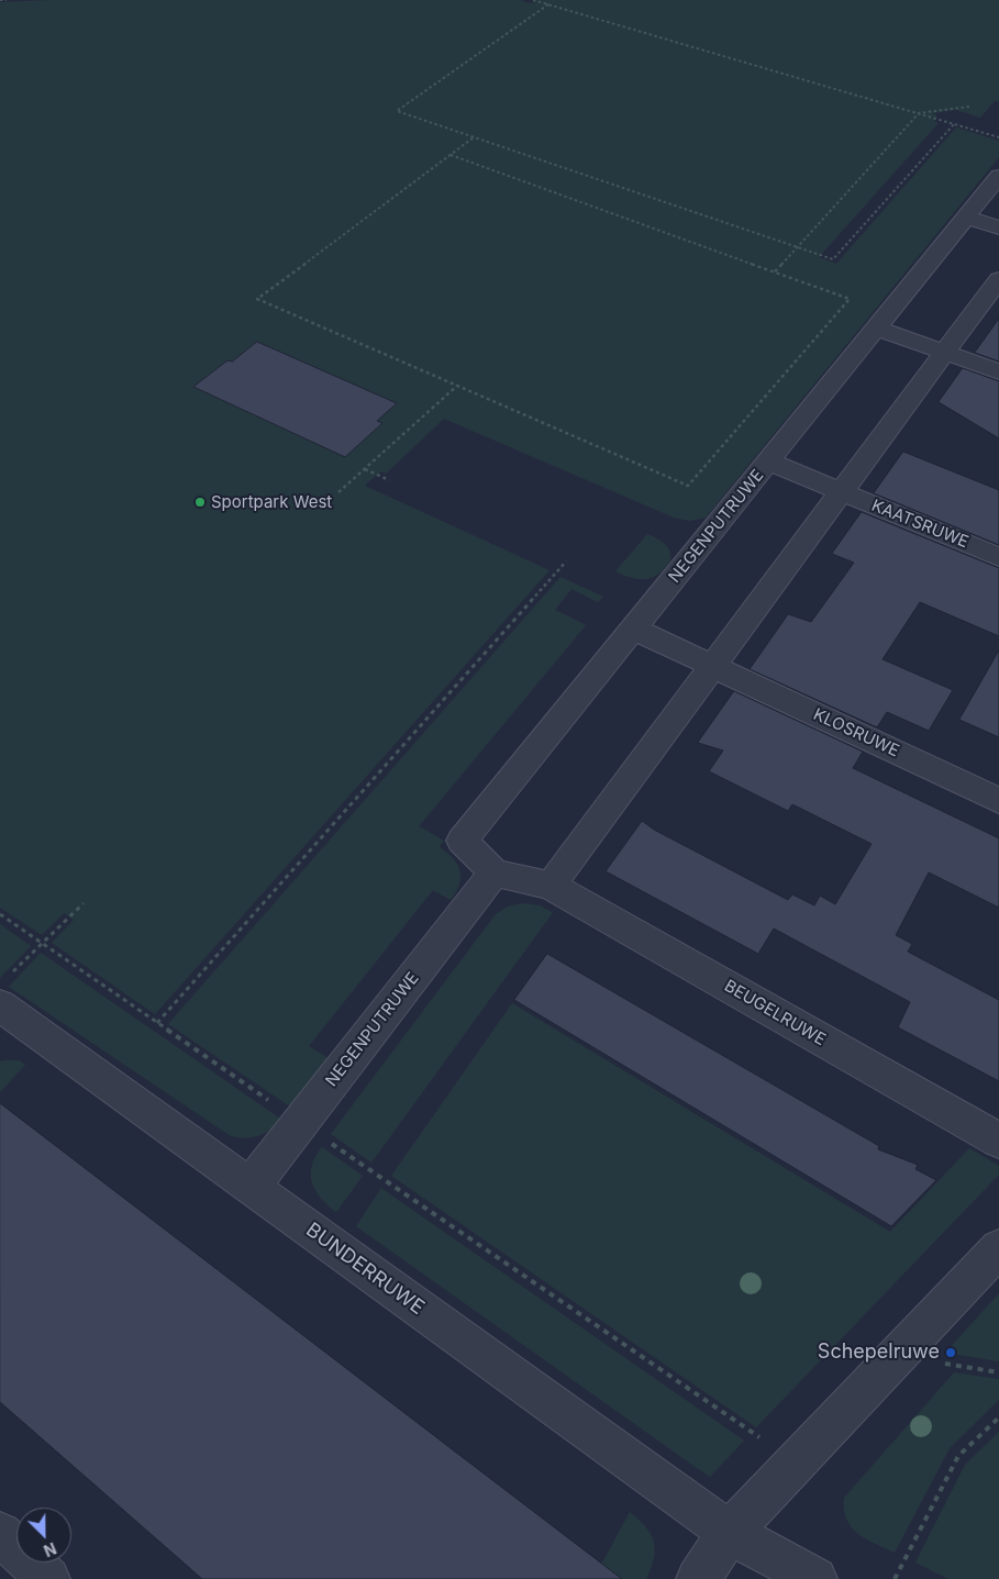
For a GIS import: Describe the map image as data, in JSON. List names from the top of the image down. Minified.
{"streets":{"street":["KAATSRUWE","NEGENPUTRUWE","KLOSRUWE","BEUGELRUWE","BUNDERRUWE"]},"crossings":[["KAATSRUWE","NEGENPUTRUWE"],["NEGENPUTRUWE","KLOSRUWE"],["NEGENPUTRUWE","BEUGELRUWE"],["NEGENPUTRUWE","BUNDERRUWE"]],"places":["Sportpark West","Schepelruwe"],"north":"bottom right"}
